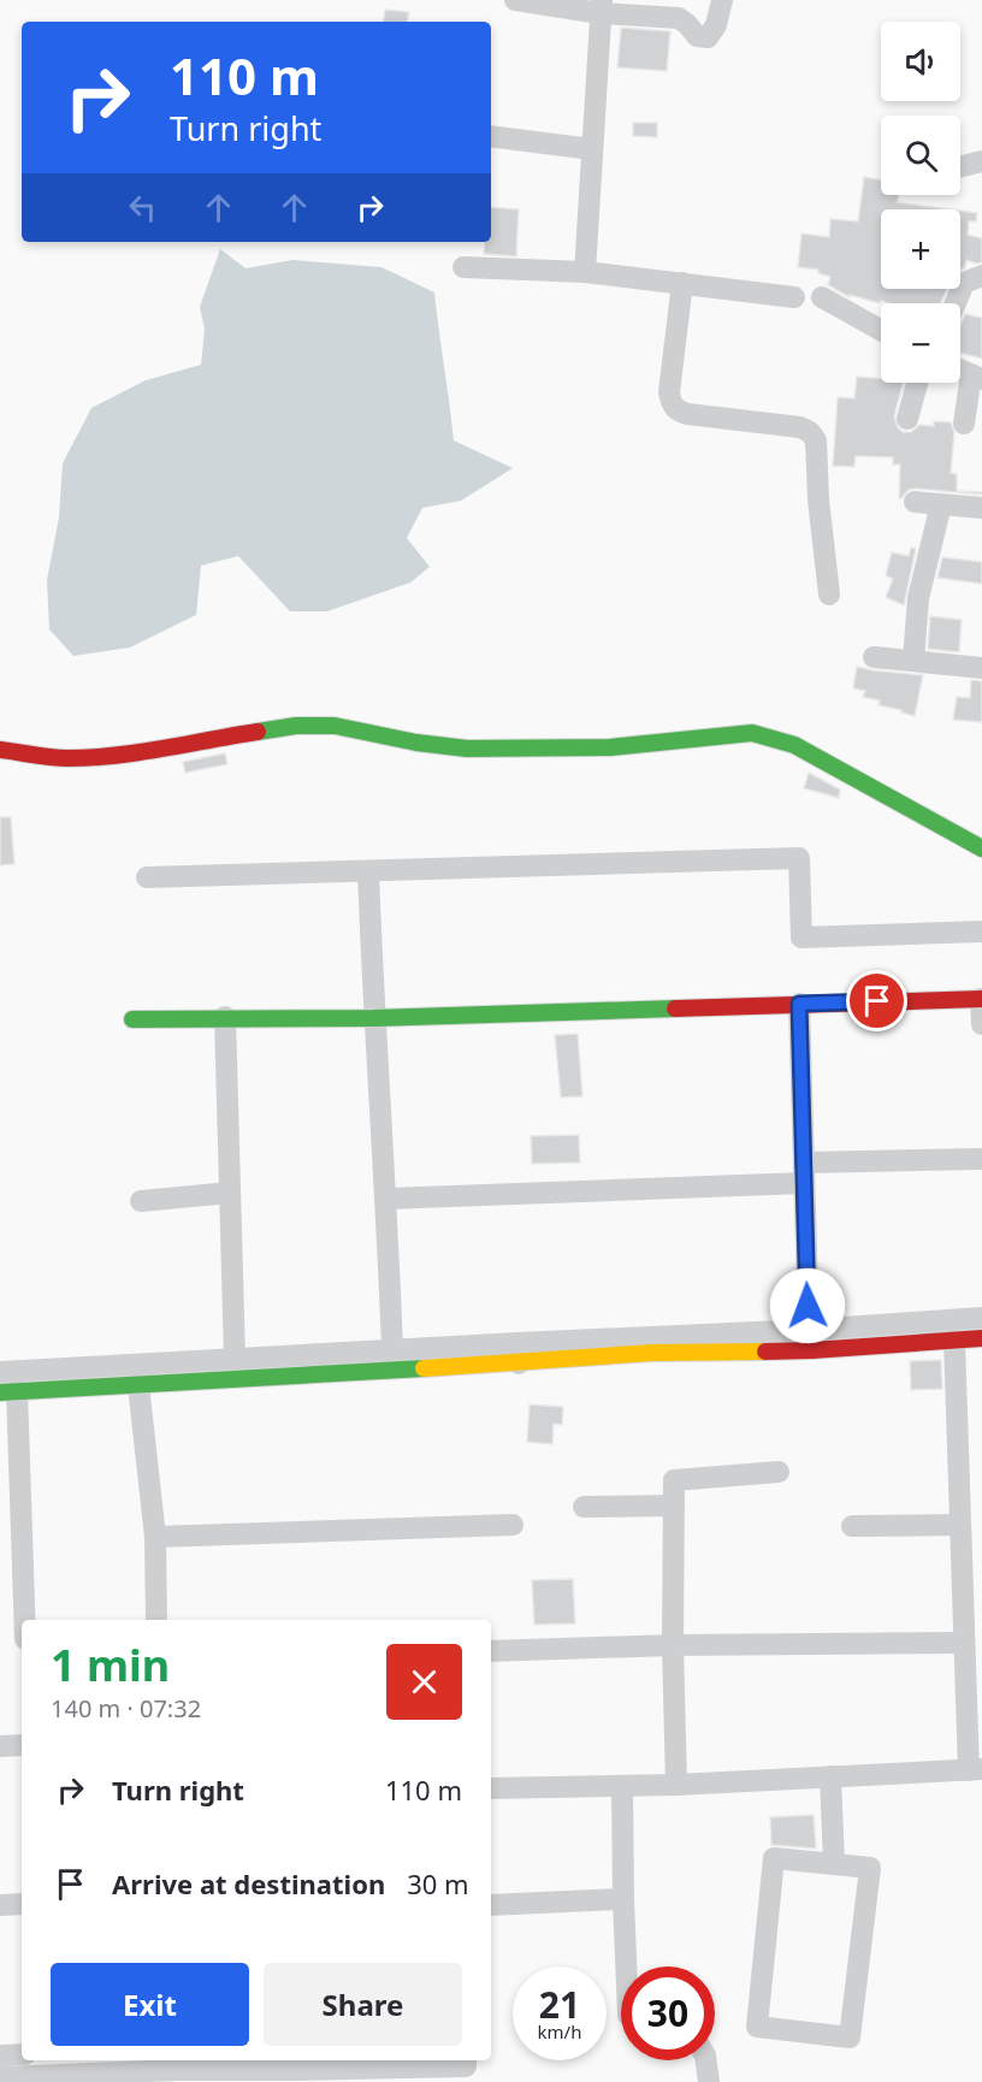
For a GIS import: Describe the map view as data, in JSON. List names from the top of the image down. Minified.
{"page":{"map_buttons":["+","−"],"turn":["110 m","Turn right"],"heading":["1 min","140 m · 07:32"],"list":[{"name":"Turn right","value":"110 m"},{"name":"Arrive at destination","value":"30 m"}],"buttons":["Exit","Share"],"speed":"21 km/h","limit":"30"}}
